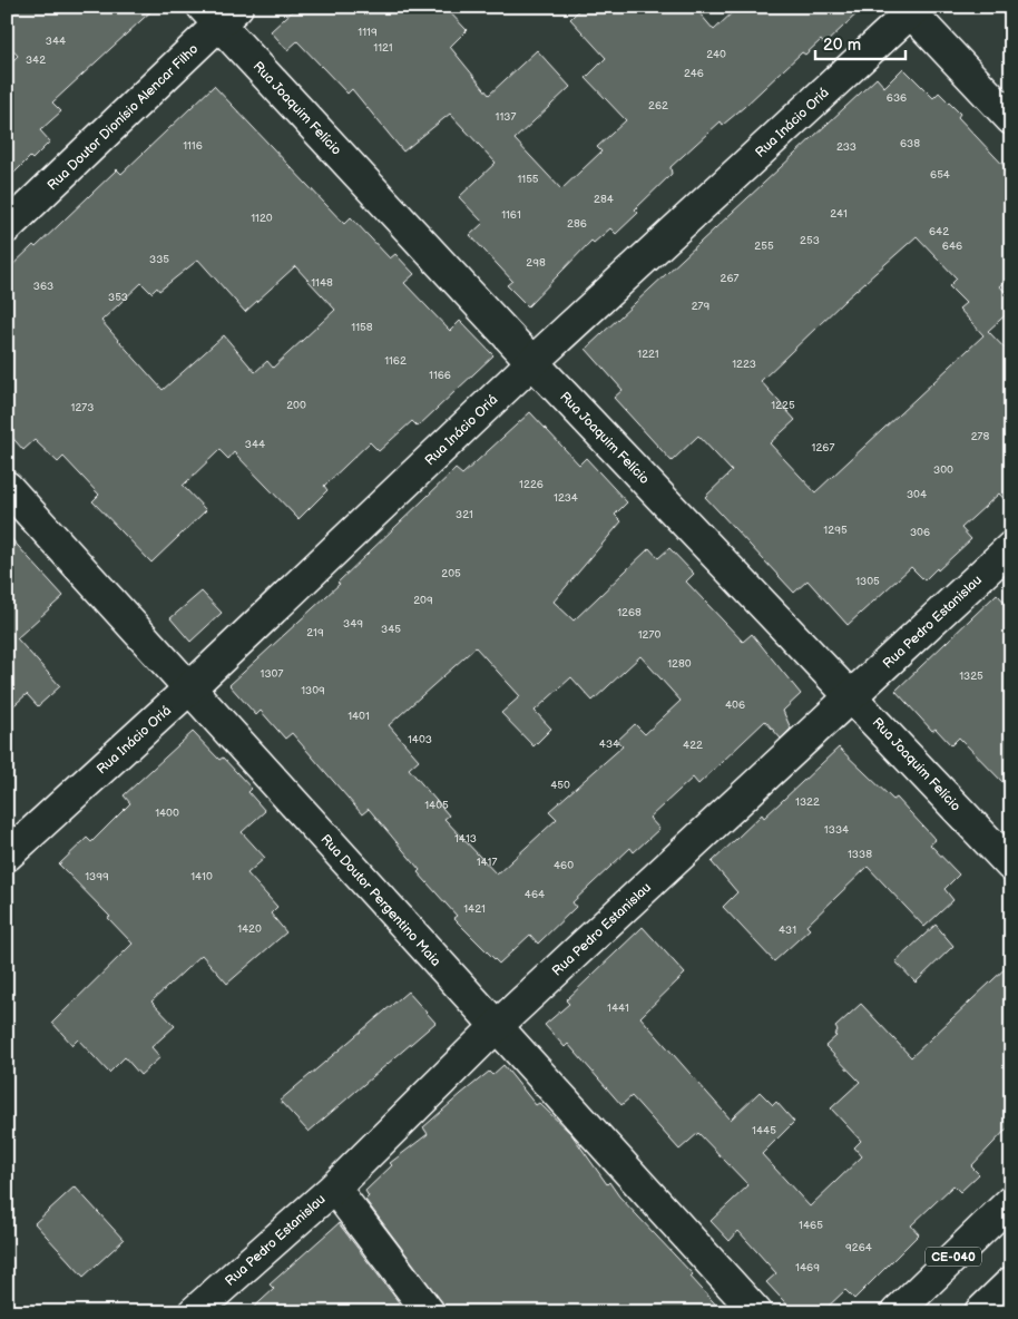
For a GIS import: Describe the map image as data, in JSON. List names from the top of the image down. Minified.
{"streets":{"main road":["Rua Joaquim Felício","Rua Doutor Dionísio Alencar Filho","Rua Inácio Oriá","Rua Pedro Estanislau","Rua Doutor Pergentino Maia","CE-040"]},"crossings":[["Rua Joaquim Felício","Rua Doutor Dionísio Alencar Filho"],["Rua Joaquim Felício","Rua Inácio Oriá"],["Rua Joaquim Felício","Rua Pedro Estanislau"],["Rua Inácio Oriá","Rua Doutor Pergentino Maia"],["Rua Pedro Estanislau","Rua Doutor Pergentino Maia"]],"house_numbers":["1119","344","1121","240","342","246","636","262","1137","638","1116","233","654","1155","284","241","1161","1120","286","642","253","255","646","335","298","267","1148","363","353","279","1158","1221","1162","1223","1166","200","1225","1273","278","344","1267","300","1226","304","1234","321","1295","306","205","1305","209","1268","349","345","219","1270","1280","1307","1325","1309","406","1401","1403","434","422","450","1322","1405","1400","1334","1413","1338","1417","460","1399","1410","464","1421","1420","431","1441","1445","1465","9264","1469"],"scale_bar":"20 m"}
